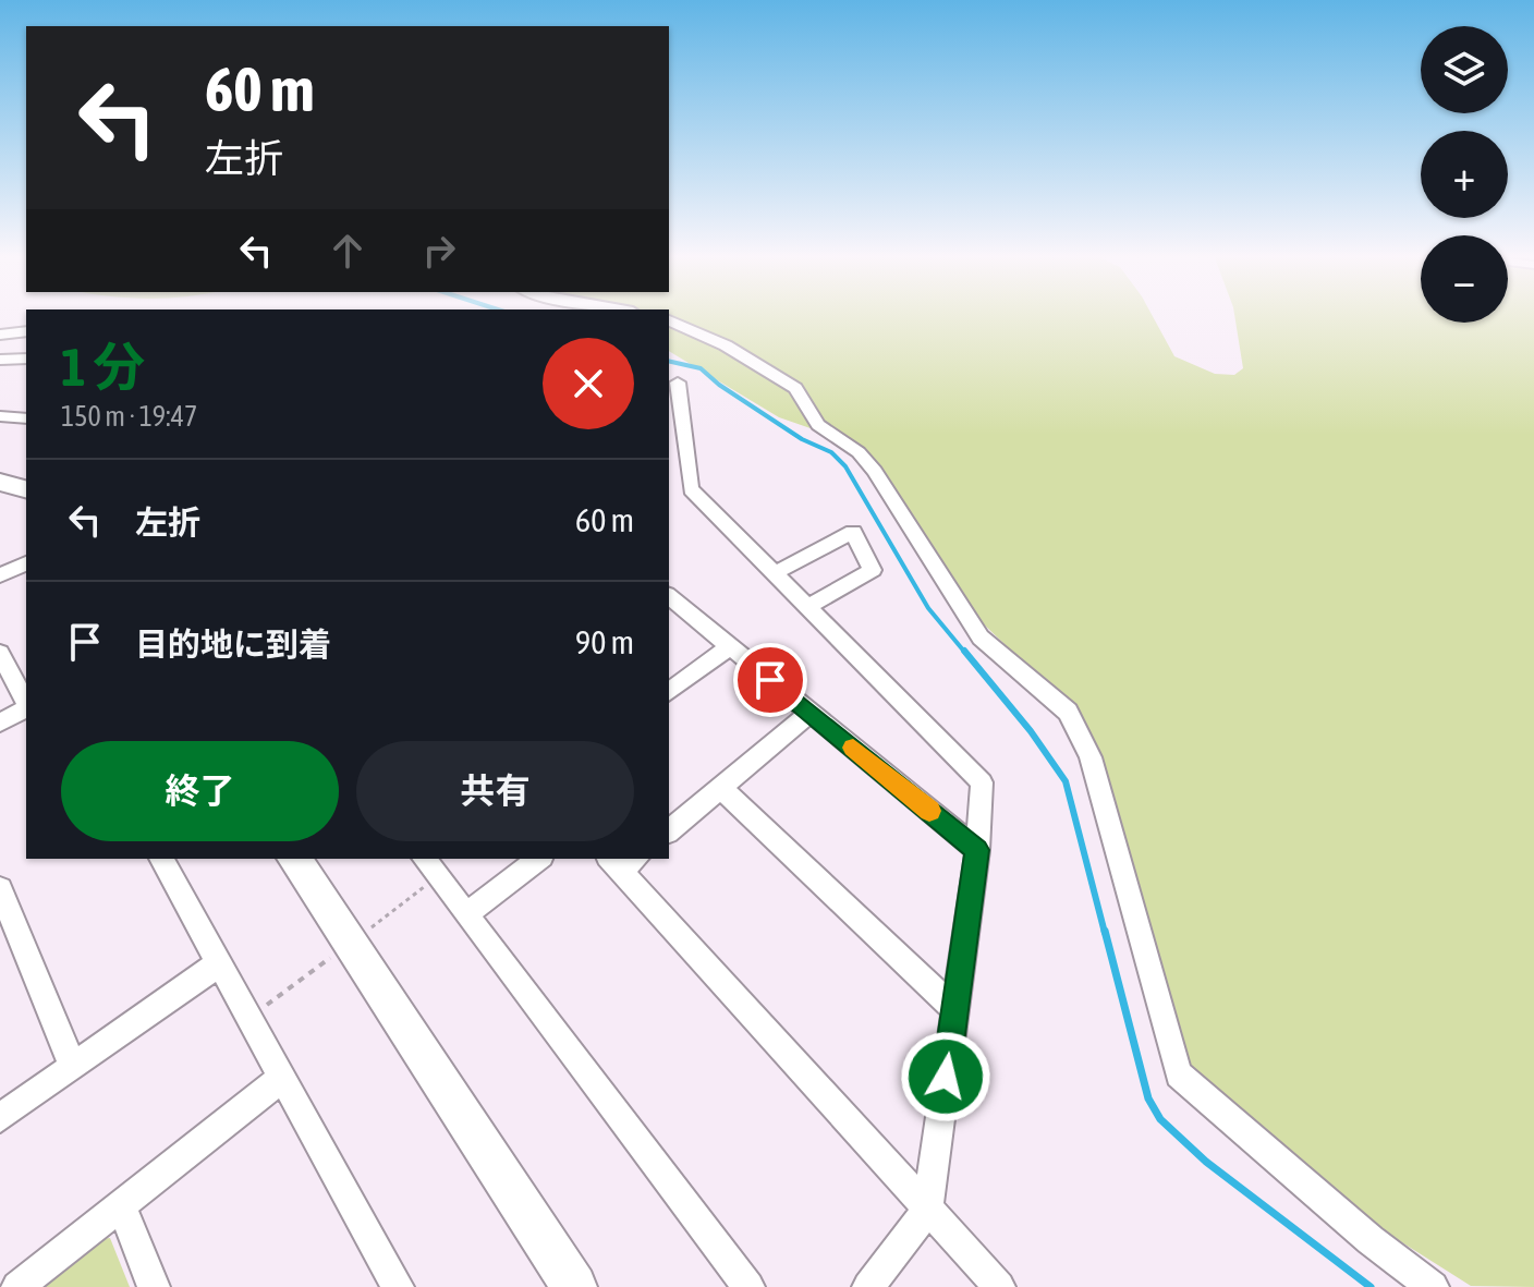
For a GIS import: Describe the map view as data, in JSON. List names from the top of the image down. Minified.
{"page":{"map_buttons":["+","−"],"turn":["60 m","左折"],"heading":["1 分","150 m · 19:47"],"list":[{"name":"左折","value":"60 m"},{"name":"目的地に到着","value":"90 m"}],"buttons":["終了","共有"]}}
